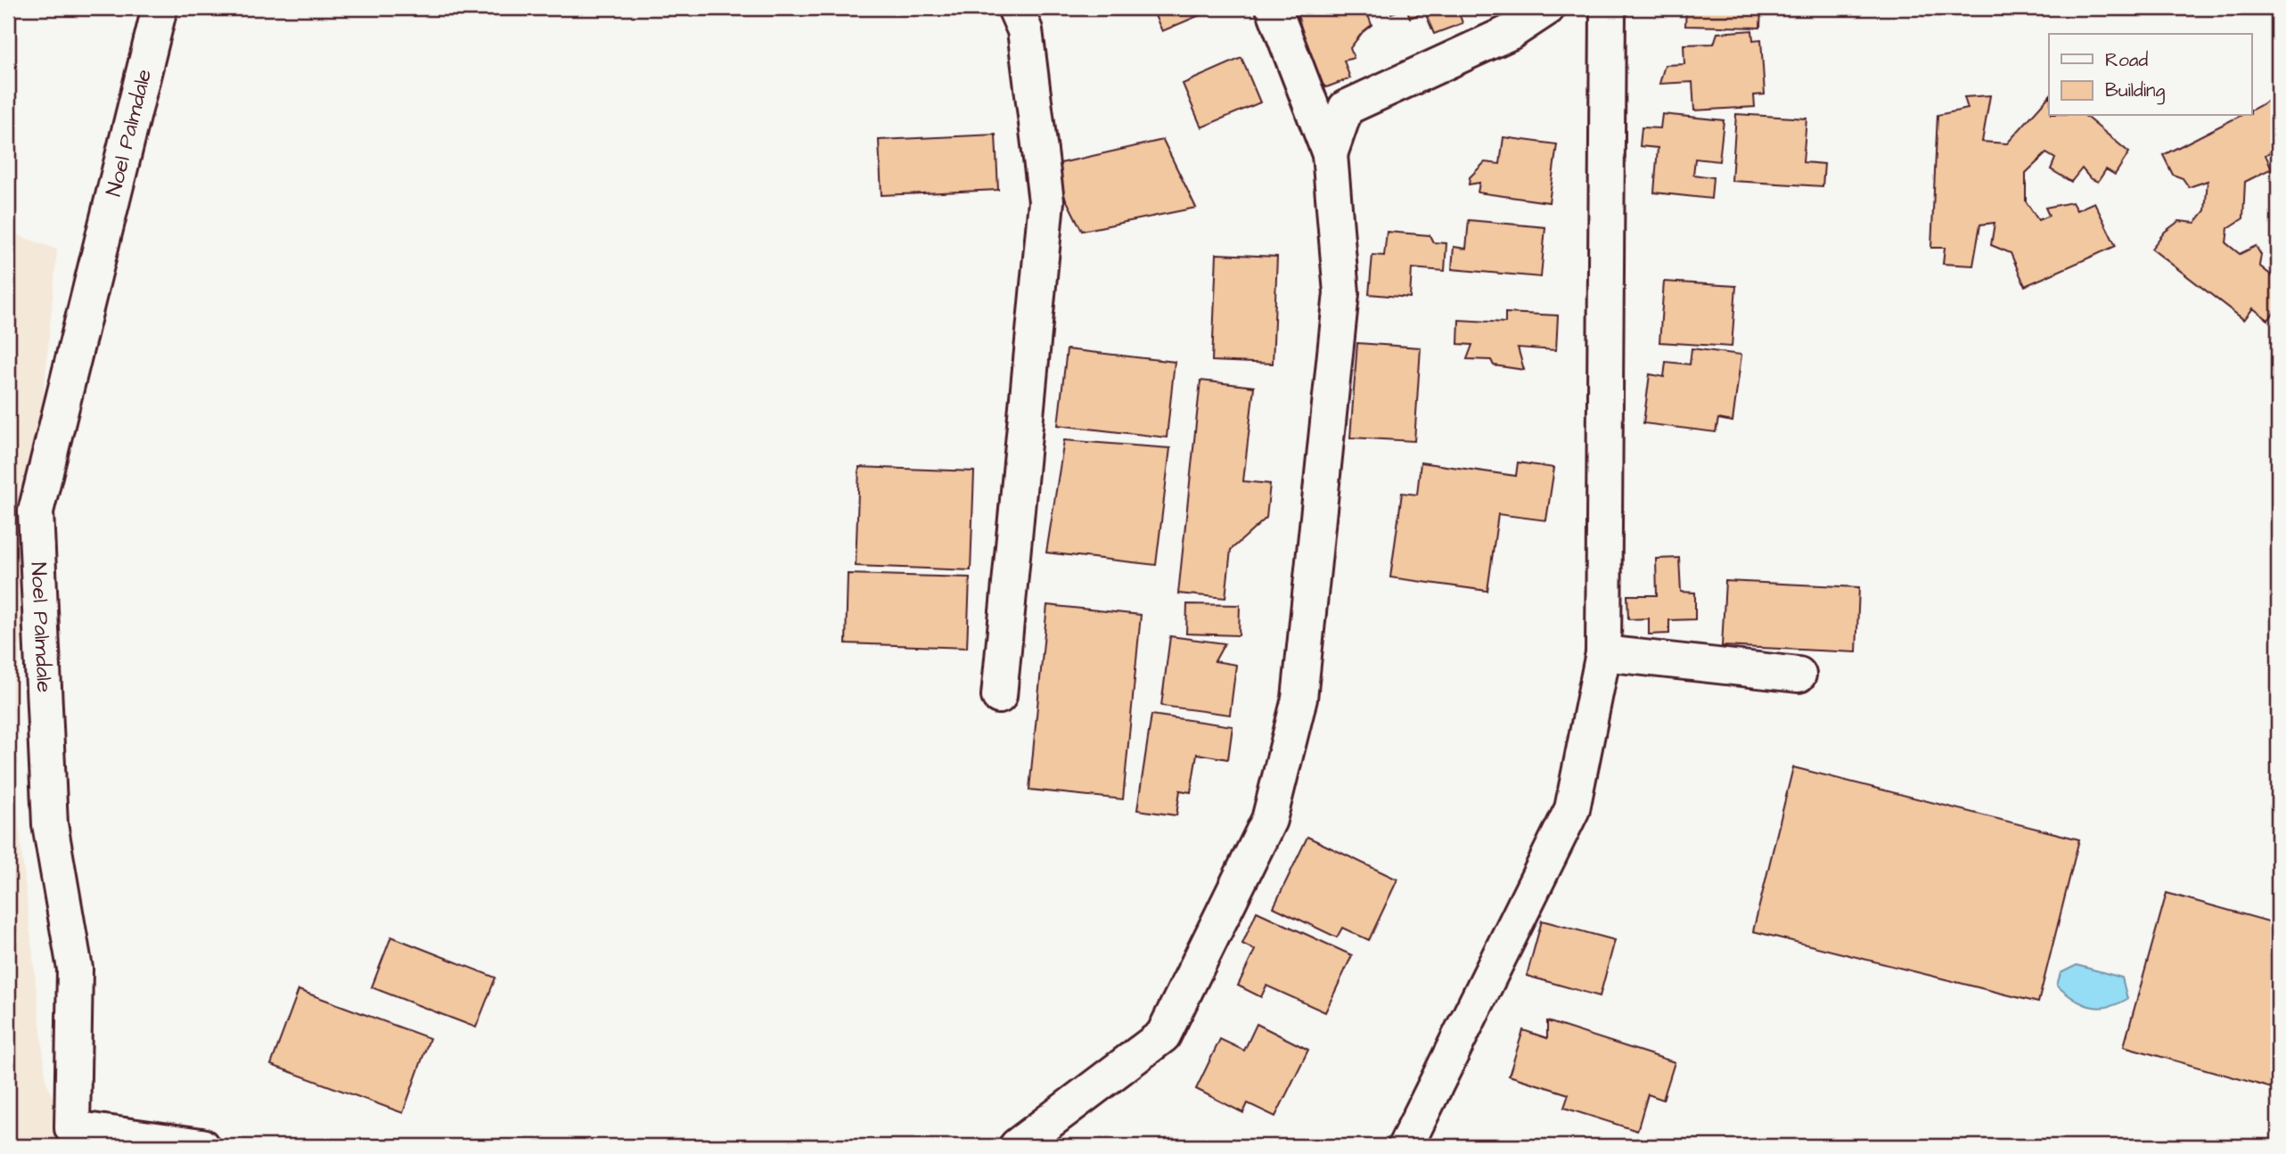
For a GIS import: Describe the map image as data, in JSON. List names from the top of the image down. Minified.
{"streets":{"street":["Noel Palmdale"]},"legend":["Road","Building"]}
